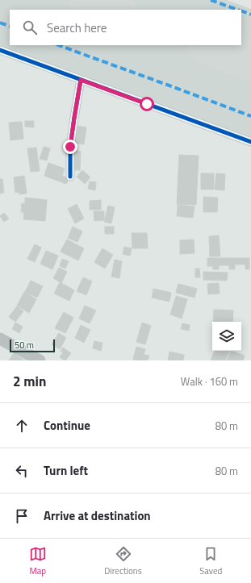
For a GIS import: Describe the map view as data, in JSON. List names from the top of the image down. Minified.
{"scale_bar":"50 m","page":{"search":"Search here","scale":"50 m","heading":["2 min","Walk · 160 m"],"list":[["Continue","80 m"],["Turn left","80 m"],"Arrive at destination"],"nav":["Map","Directions","Saved"]}}
